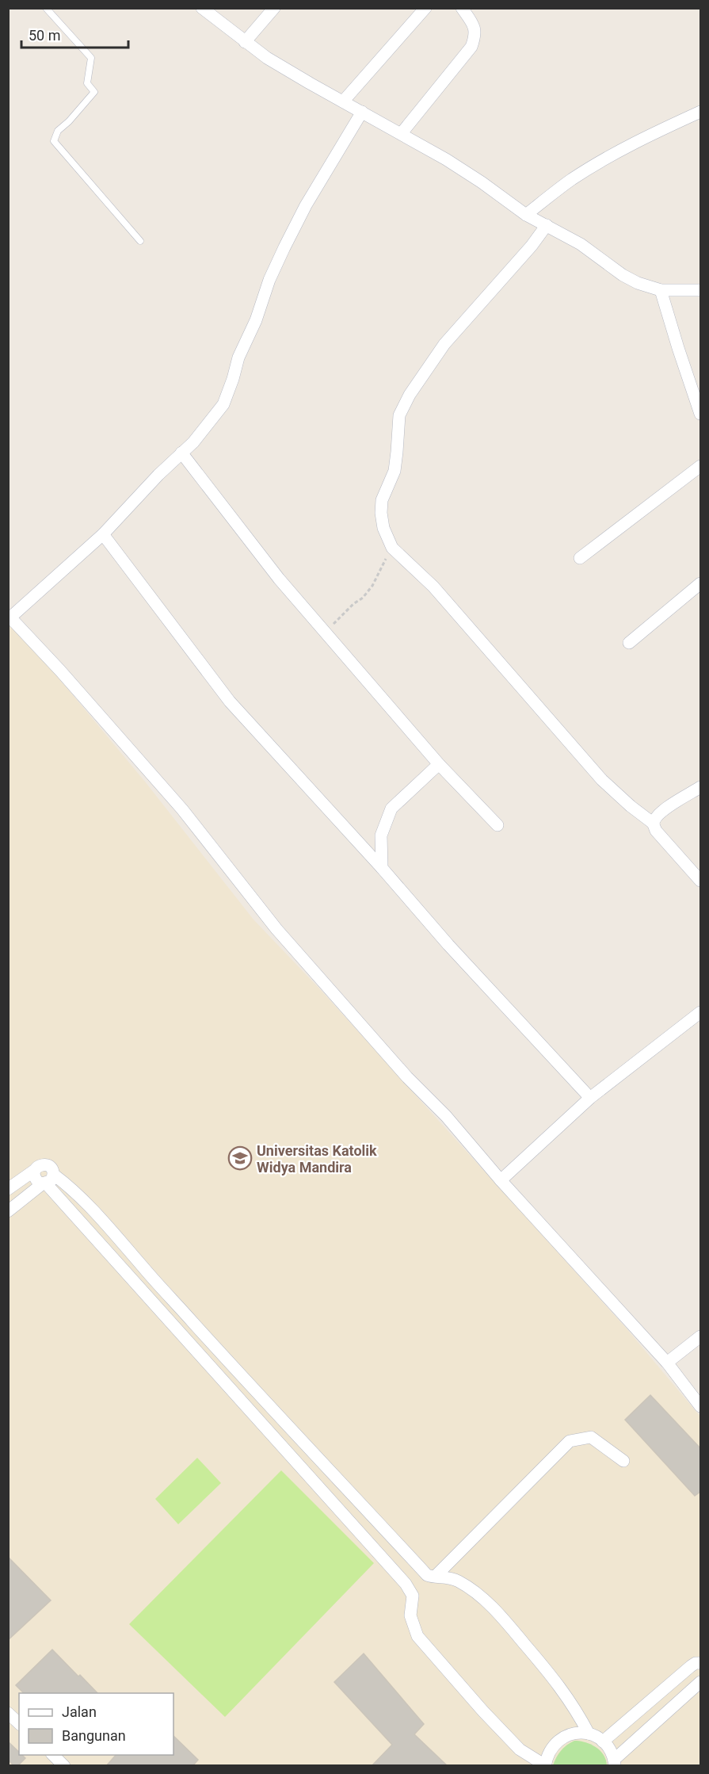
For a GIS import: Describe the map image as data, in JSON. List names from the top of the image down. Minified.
{"places":{"school or university":["Universitas Katolik Widya Mandira"]},"legend":["Jalan","Bangunan"],"scale_bar":"50 m"}
